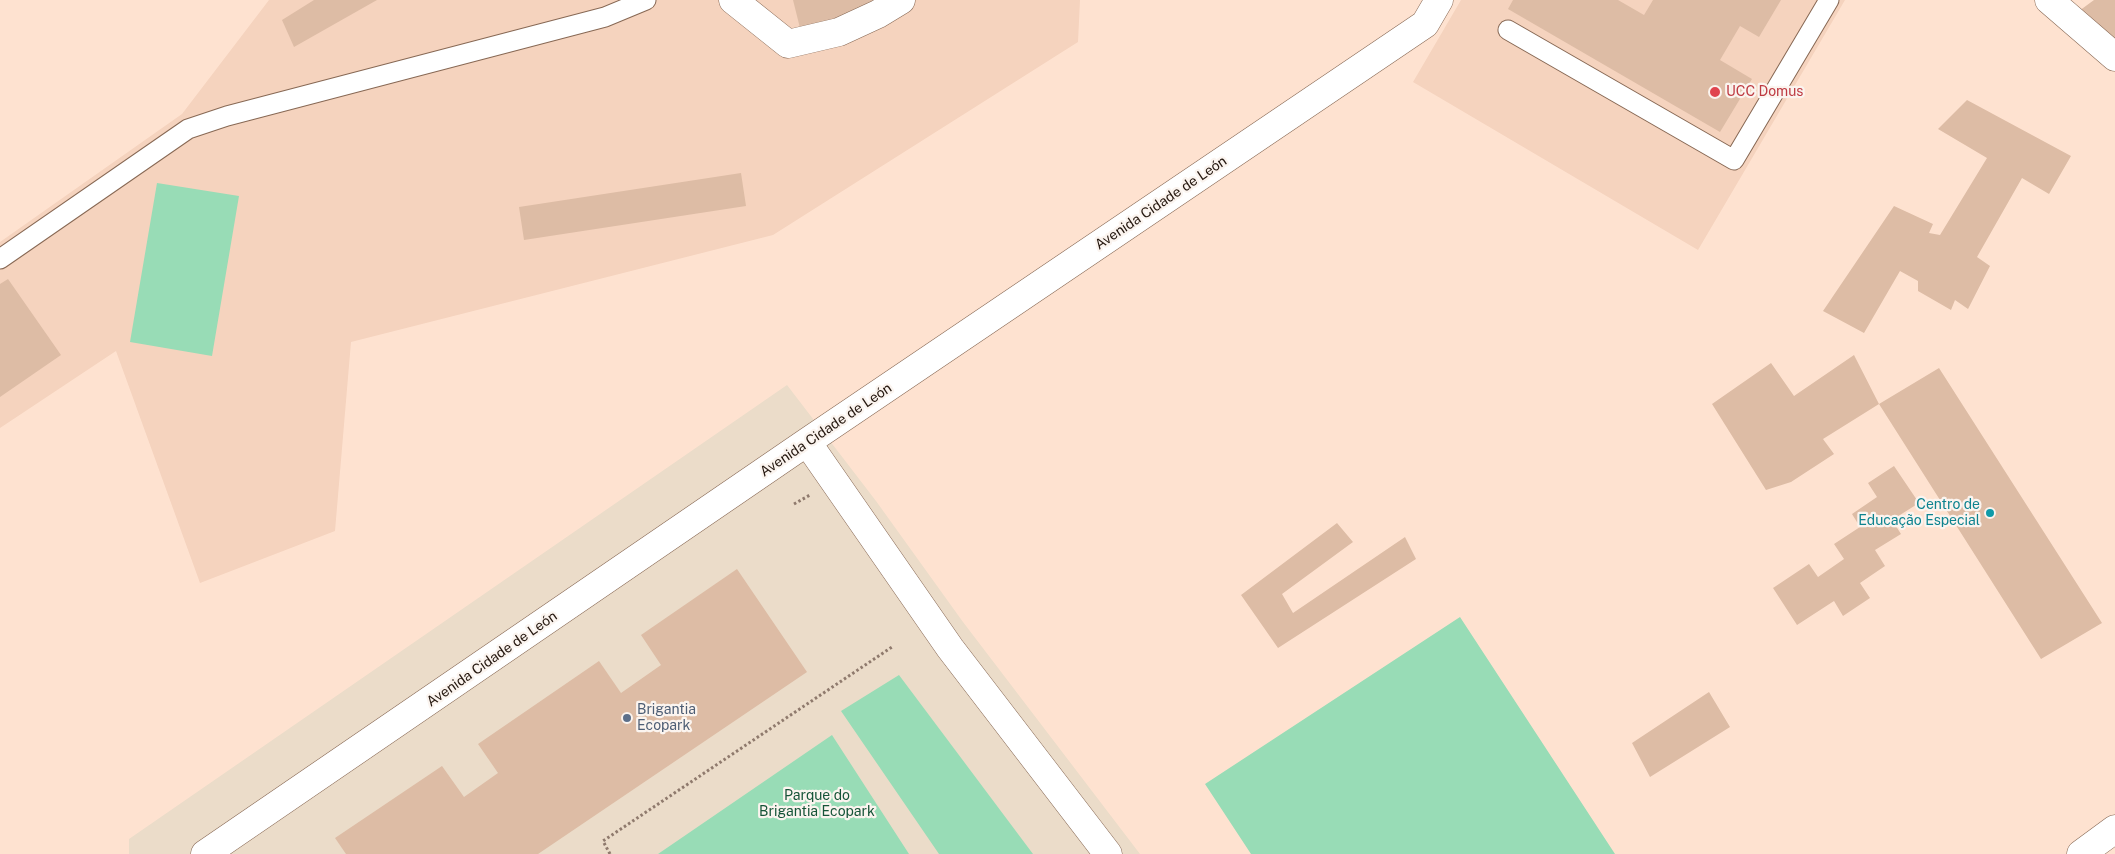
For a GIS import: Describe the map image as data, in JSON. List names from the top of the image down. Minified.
{"streets":{"street":["Avenida Cidade de León"]},"parks":["Parque do Brigantia Ecopark"],"places":["UCC Domus","Centro de Educação Especial","Brigantia Ecopark"]}
